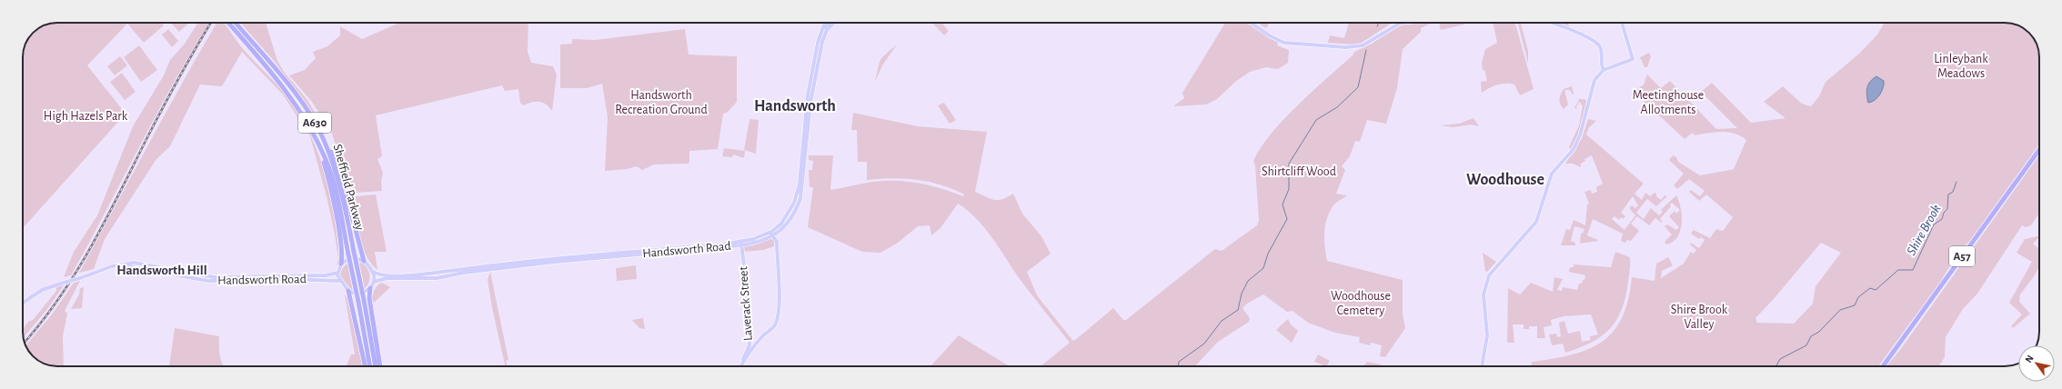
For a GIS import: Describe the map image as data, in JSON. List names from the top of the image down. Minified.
{"streets":{"highway":["A630","Sheffield Parkway","A57"],"main road":["Handsworth Road","Laverack Street"]},"crossings":[["A630","Sheffield Parkway"],["A630","Handsworth Road"],["Handsworth Road","Laverack Street"]],"districts":["Handsworth","Woodhouse","Handsworth Hill"],"water":["Shire Brook"],"parks":["Linleybank Meadows","Handsworth Recreation Ground","Meetinghouse Allotments","High Hazels Park","Shirtcliff Wood","Woodhouse Cemetery","Shire Brook Valley"],"north":"top left"}
